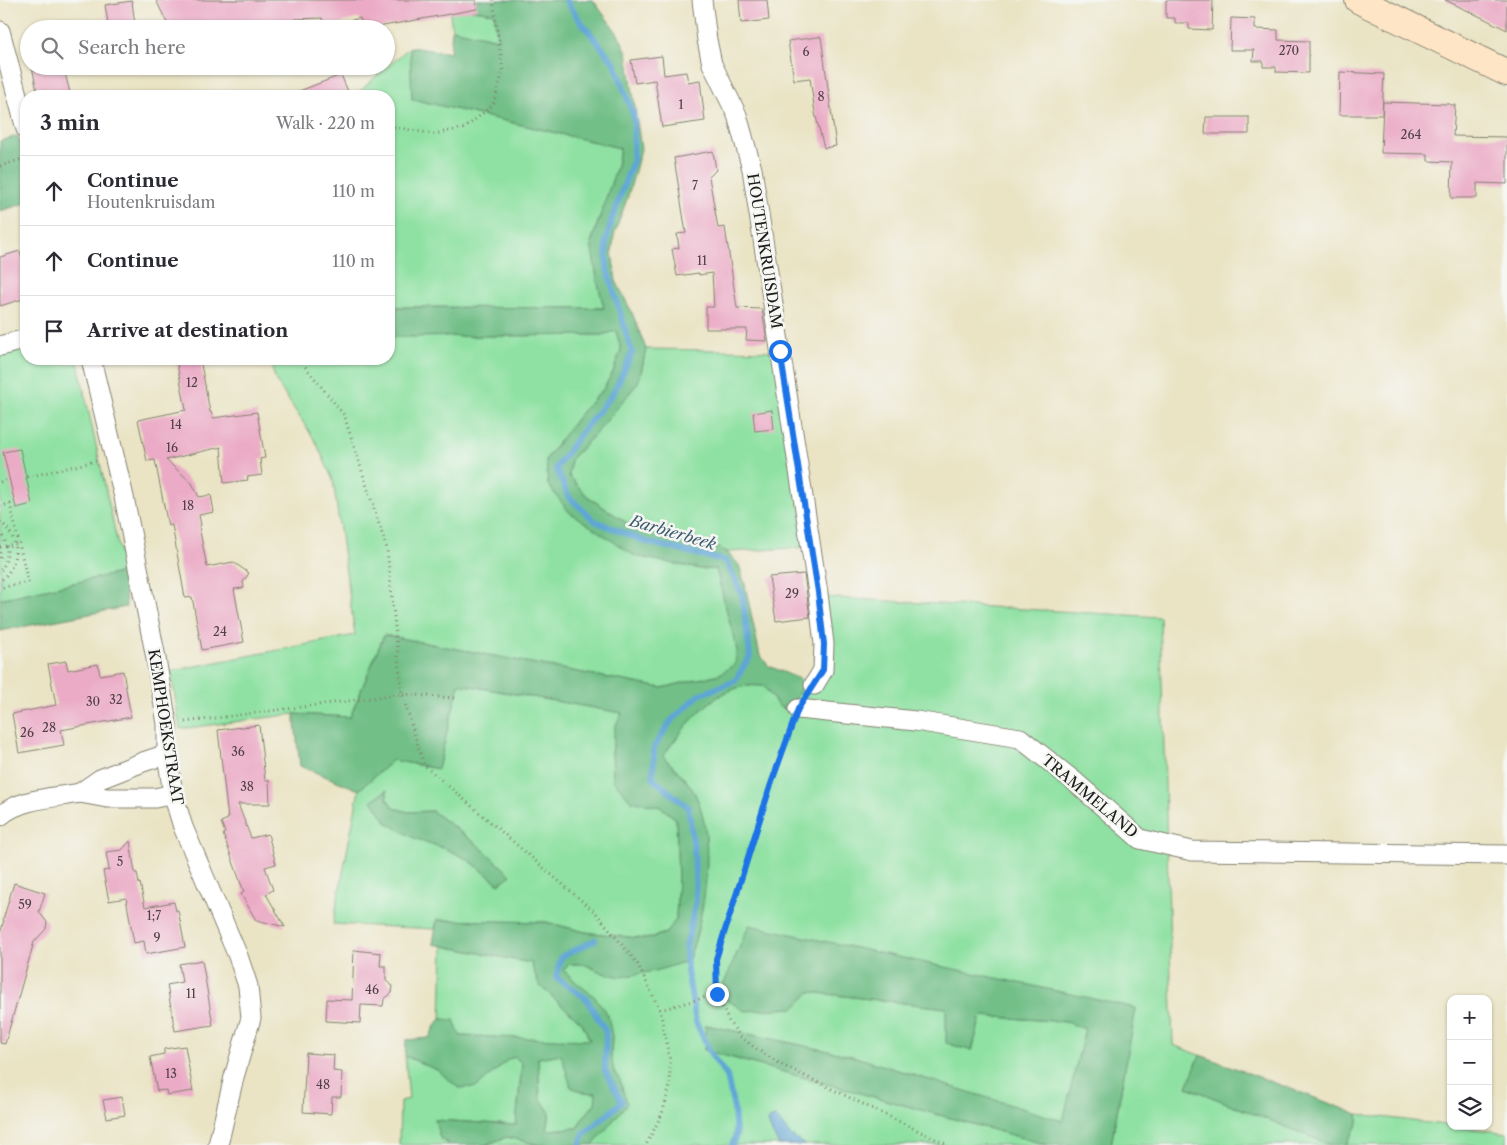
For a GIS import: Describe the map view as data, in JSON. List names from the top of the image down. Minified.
{"streets":{"street":["HOUTENKRUISDAM","KEMPHOEKSTRAAT","TRAMMELAND"]},"water":["Barbierbeek"],"house_numbers":["270","6","8","1","264","7","11","12","14","16","18","29","24","32","30","28","26","36","38","5","59","1;7","9","46","11","13","48"],"page":{"search":"Search here","heading":["3 min","Walk · 220 m"],"list":[["Continue","Houtenkruisdam","110 m"],["Continue","110 m"],"Arrive at destination"],"map_buttons":["+","−"]}}
